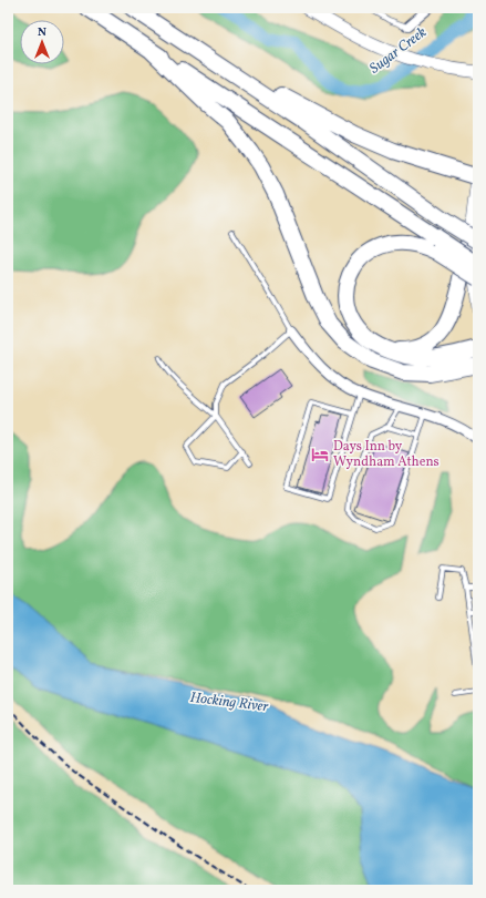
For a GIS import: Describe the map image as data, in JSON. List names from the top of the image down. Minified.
{"water":["Sugar Creek","Hocking River"],"places":{"hotel":["Days Inn by Wyndham Athens"]},"north":"top"}
